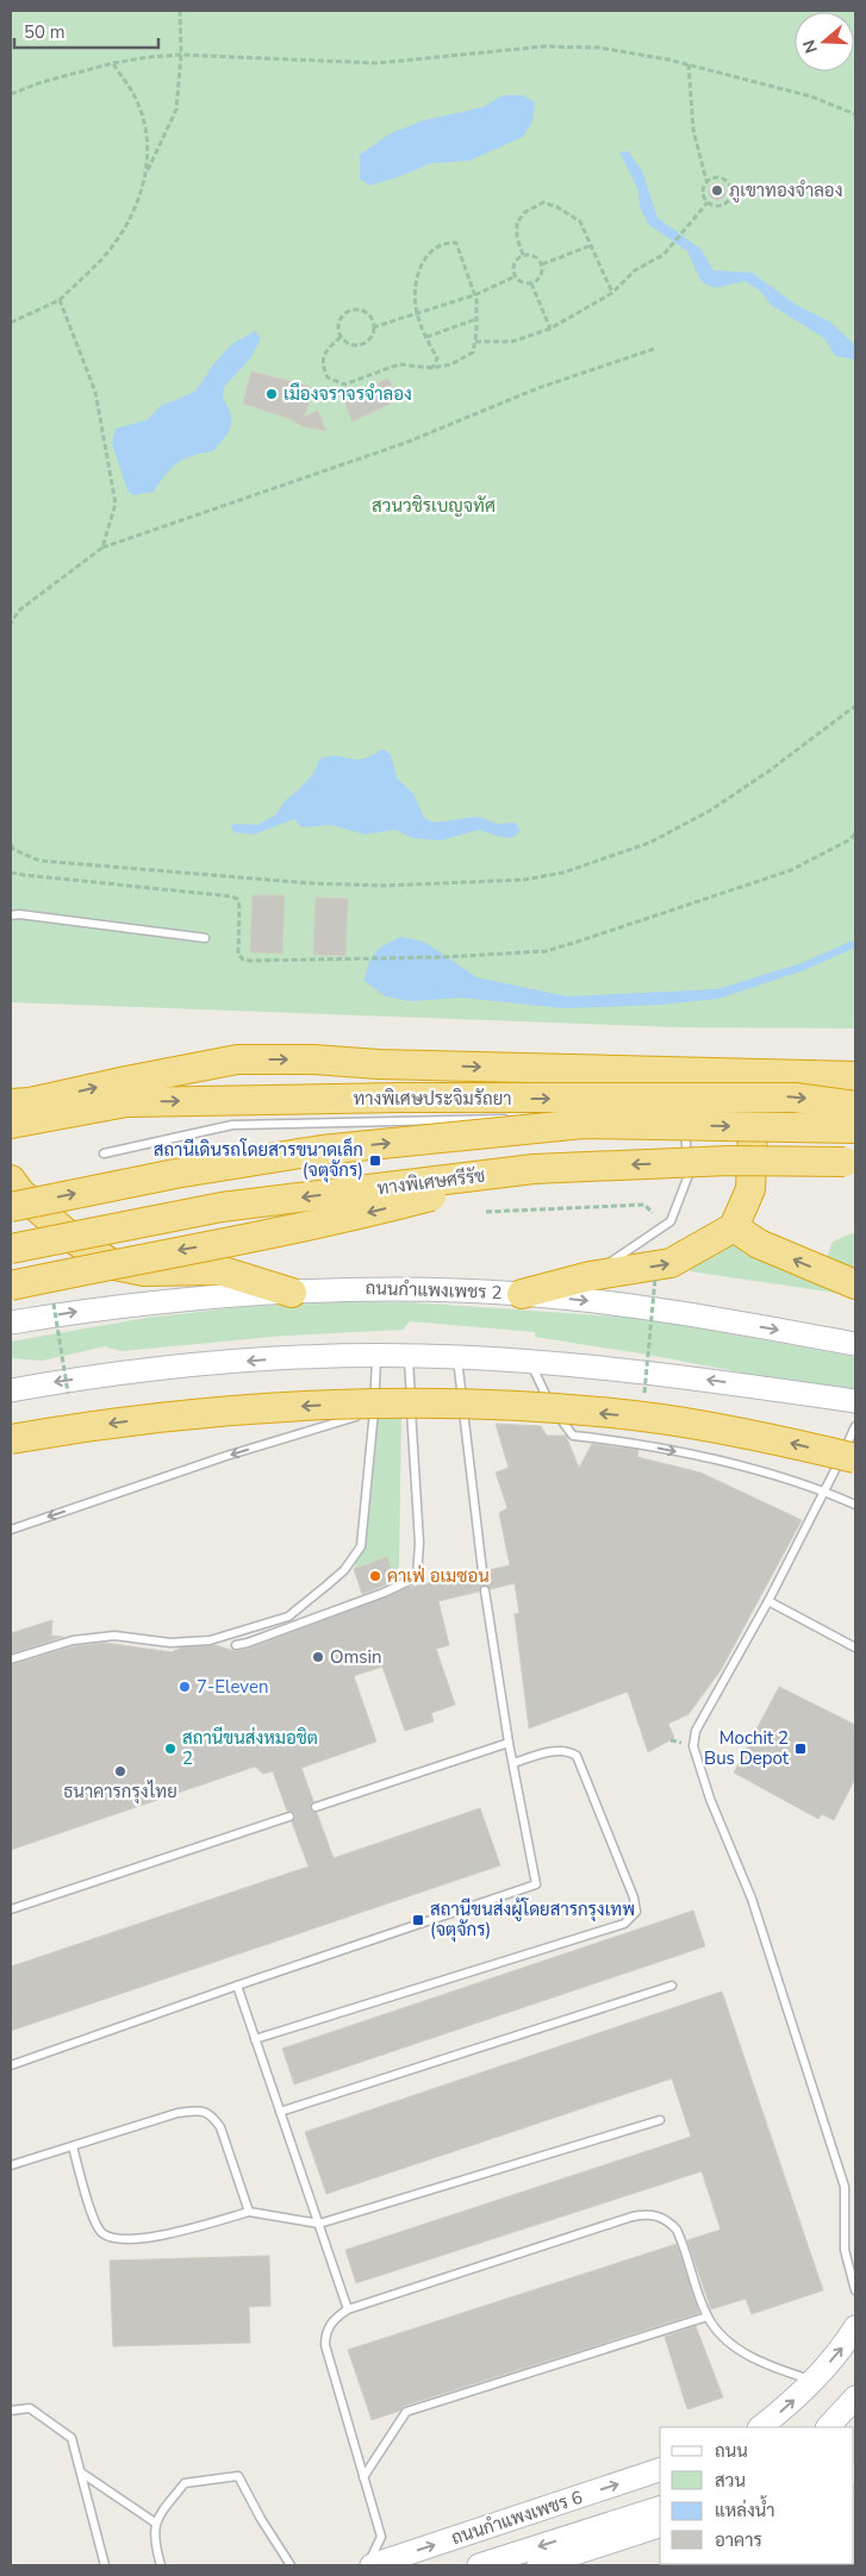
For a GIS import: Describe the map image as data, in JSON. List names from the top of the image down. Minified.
{"streets":{"highway":["ทางพิเศษประจิมรัถยา","ทางพิเศษศรีรัช"],"main road":["ถนนกำแพงเพชร 2","ถนนกำแพงเพชร 6"]},"parks":["สวนวชิรเบญจทัศ"],"places":{"other":["ภูเขาทองจำลอง","เมืองจราจรจำลอง","คาเฟ่ อเมซอน","Omsin","7-Eleven","สถานีขนส่งหมอชิต 2","ธนาคารกรุงไทย"],"transit":["สถานีเดินรถโดยสารขนาดเล็ก (จตุจักร)","Mochit 2 Bus Depot","สถานีขนส่งผู้โดยสารกรุงเทพ (จตุจักร)"]},"legend":["ถนน","สวน","แหล่งน้ำ","อาคาร"],"scale_bar":"50 m","north":"left"}
